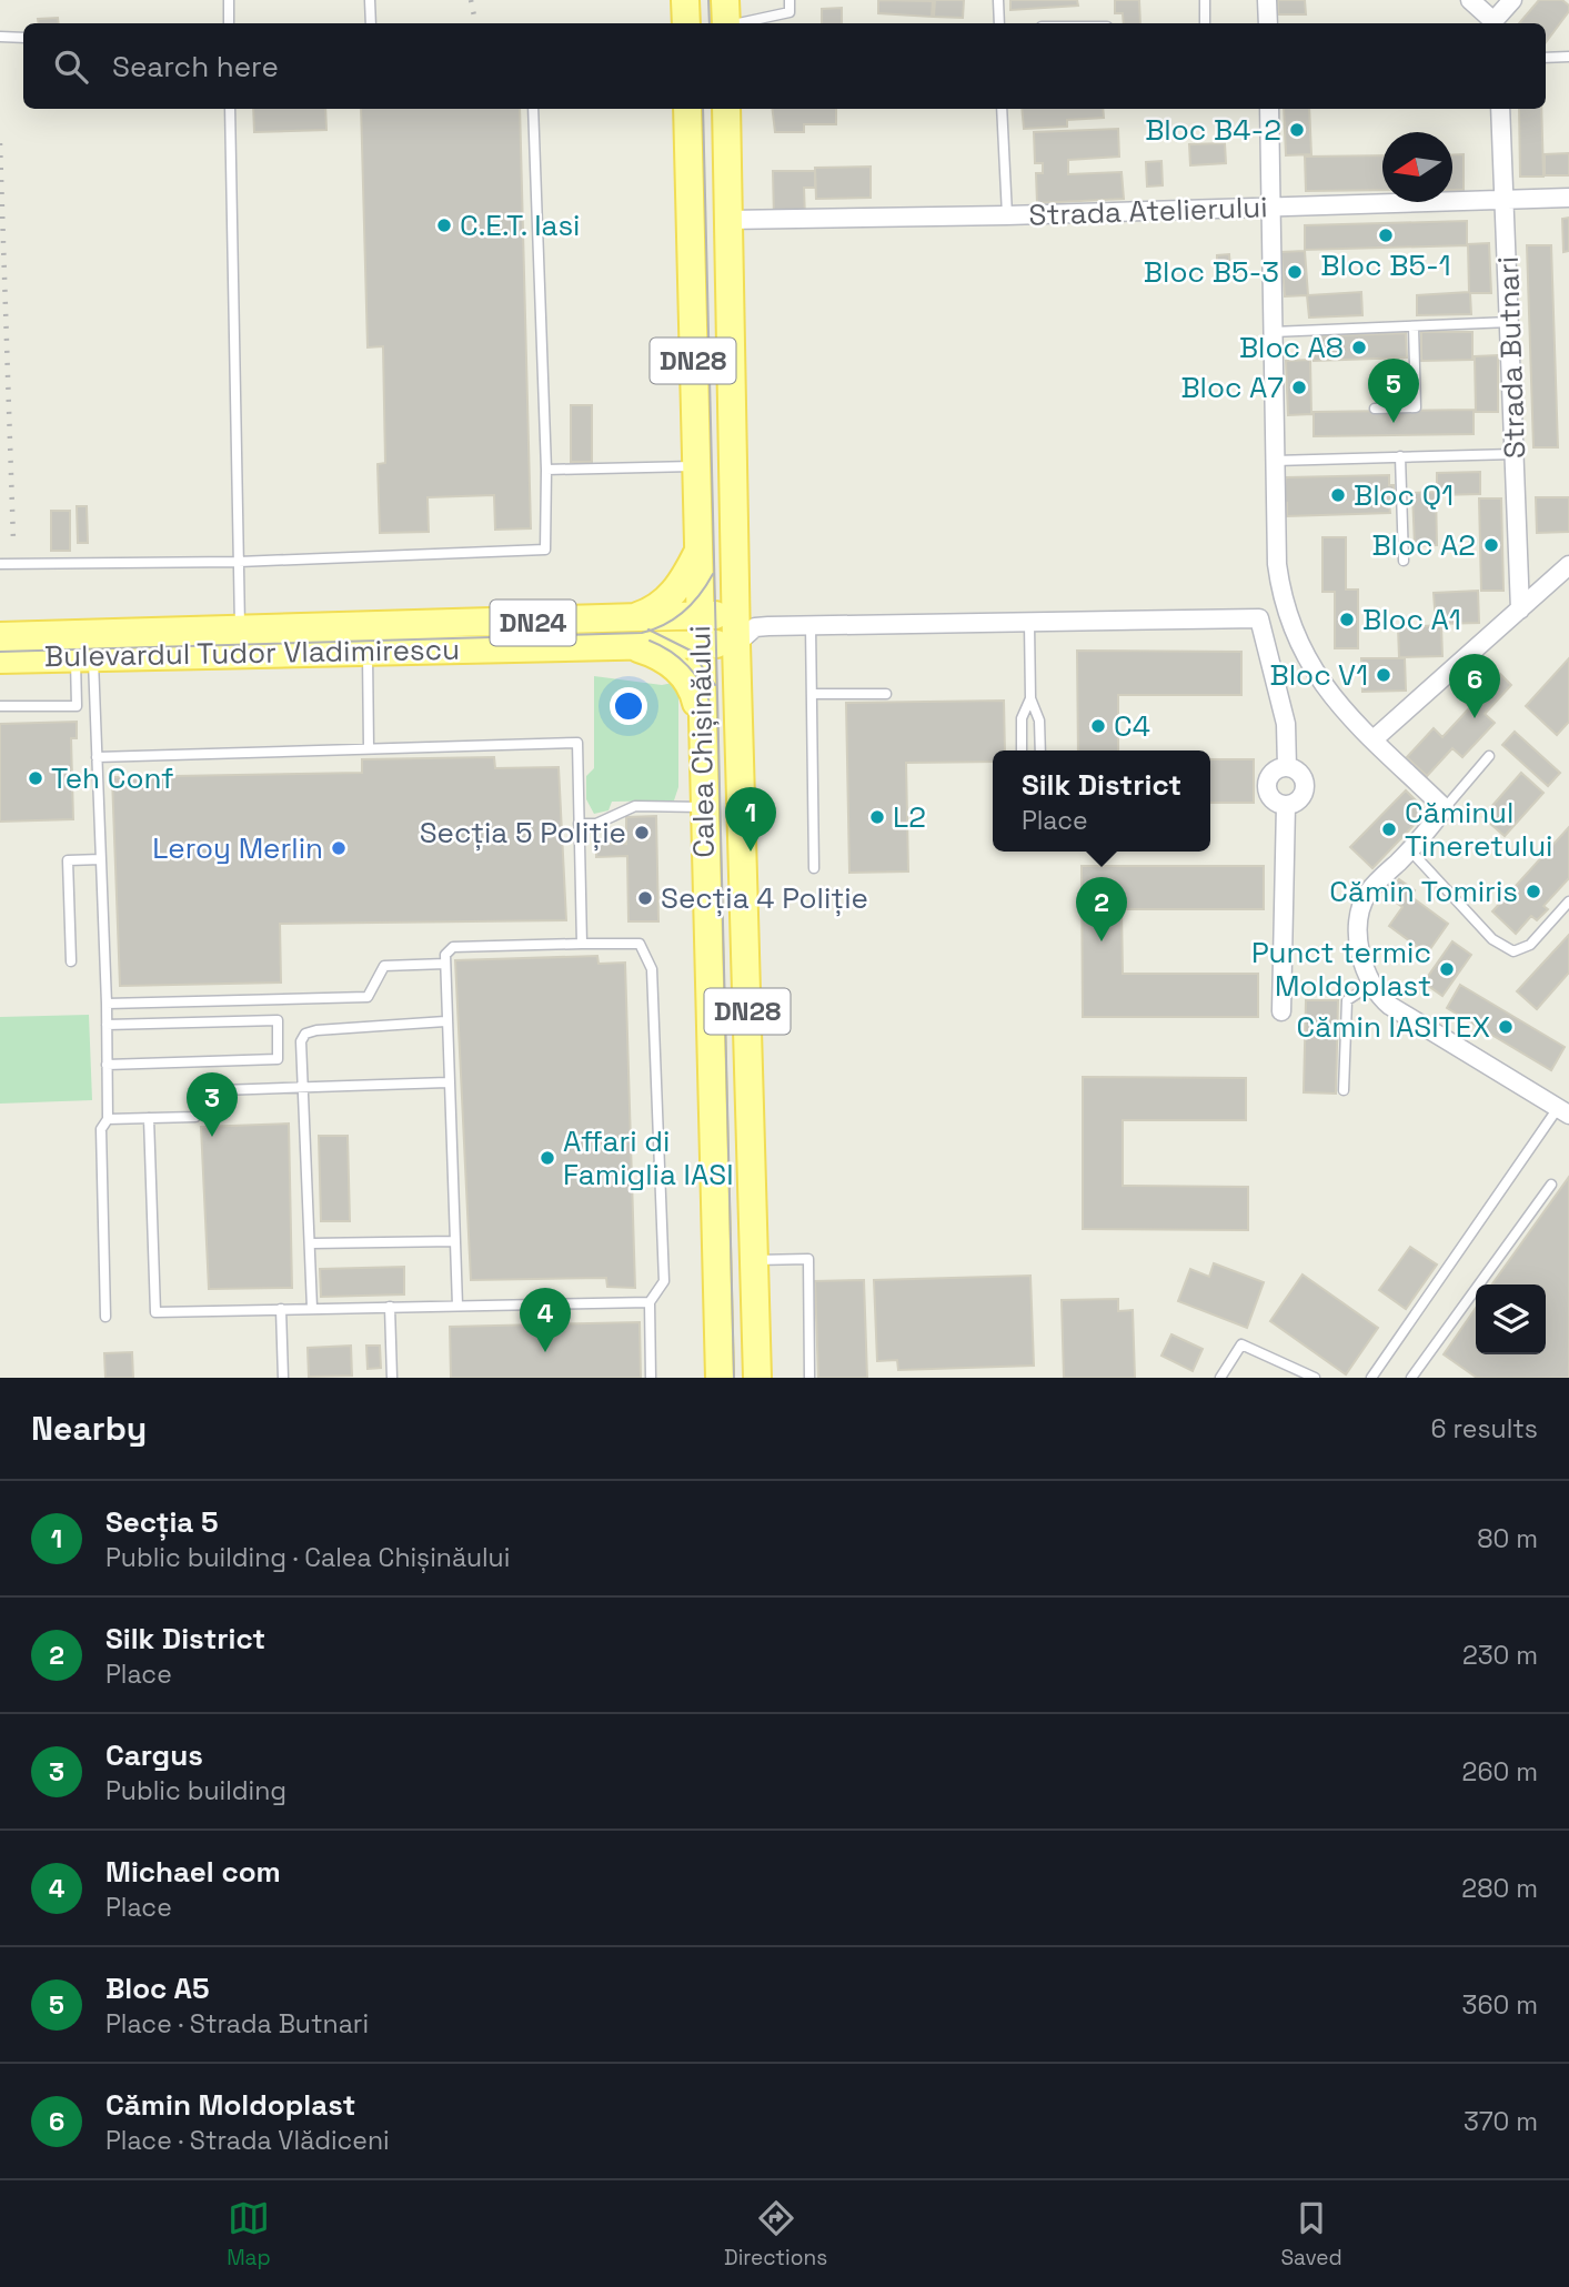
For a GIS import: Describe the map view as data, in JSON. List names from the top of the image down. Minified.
{"streets":{"main road":["DN28","DN24","Bulevardul Tudor Vladimirescu","Calea Chișinăului"],"street":["Strada Atelierului","Strada Butnari"]},"crossings":[["Strada Atelierului","Strada Butnari"],["Strada Atelierului","Calea Chișinăului"],["Bulevardul Tudor Vladimirescu","Calea Chișinăului"]],"places":["Bloc B4-2","C.E.T. Iasi","Bloc B5-1","Bloc B5-3","Bloc A8","Bloc A7","Bloc Q1","Bloc A2","Bloc A1","Bloc V1","C4","Teh Conf","L2","Căminul Tineretului","Secția 5 Poliție","Leroy Merlin","Cămin Tomiris","Secția 4 Poliție","Punct termic Moldoplast","Cămin IASITEX","Affari di Famiglia IASI"],"north":"left","page":{"search":"Search here","pins":["5","6","1","2","3","4"],"popup":["Silk District","Place"],"heading":["Nearby","6 results"],"list":[{"mark":"1","name":"Secția 5","note":"Public building · Calea Chișinăului","value":"80 m"},{"mark":"2","name":"Silk District","note":"Place","value":"230 m"},{"mark":"3","name":"Cargus","note":"Public building","value":"260 m"},{"mark":"4","name":"Michael com","note":"Place","value":"280 m"},{"mark":"5","name":"Bloc A5","note":"Place · Strada Butnari","value":"360 m"},{"mark":"6","name":"Cămin Moldoplast","note":"Place · Strada Vlădiceni","value":"370 m"}],"nav":["Map","Directions","Saved"]}}
